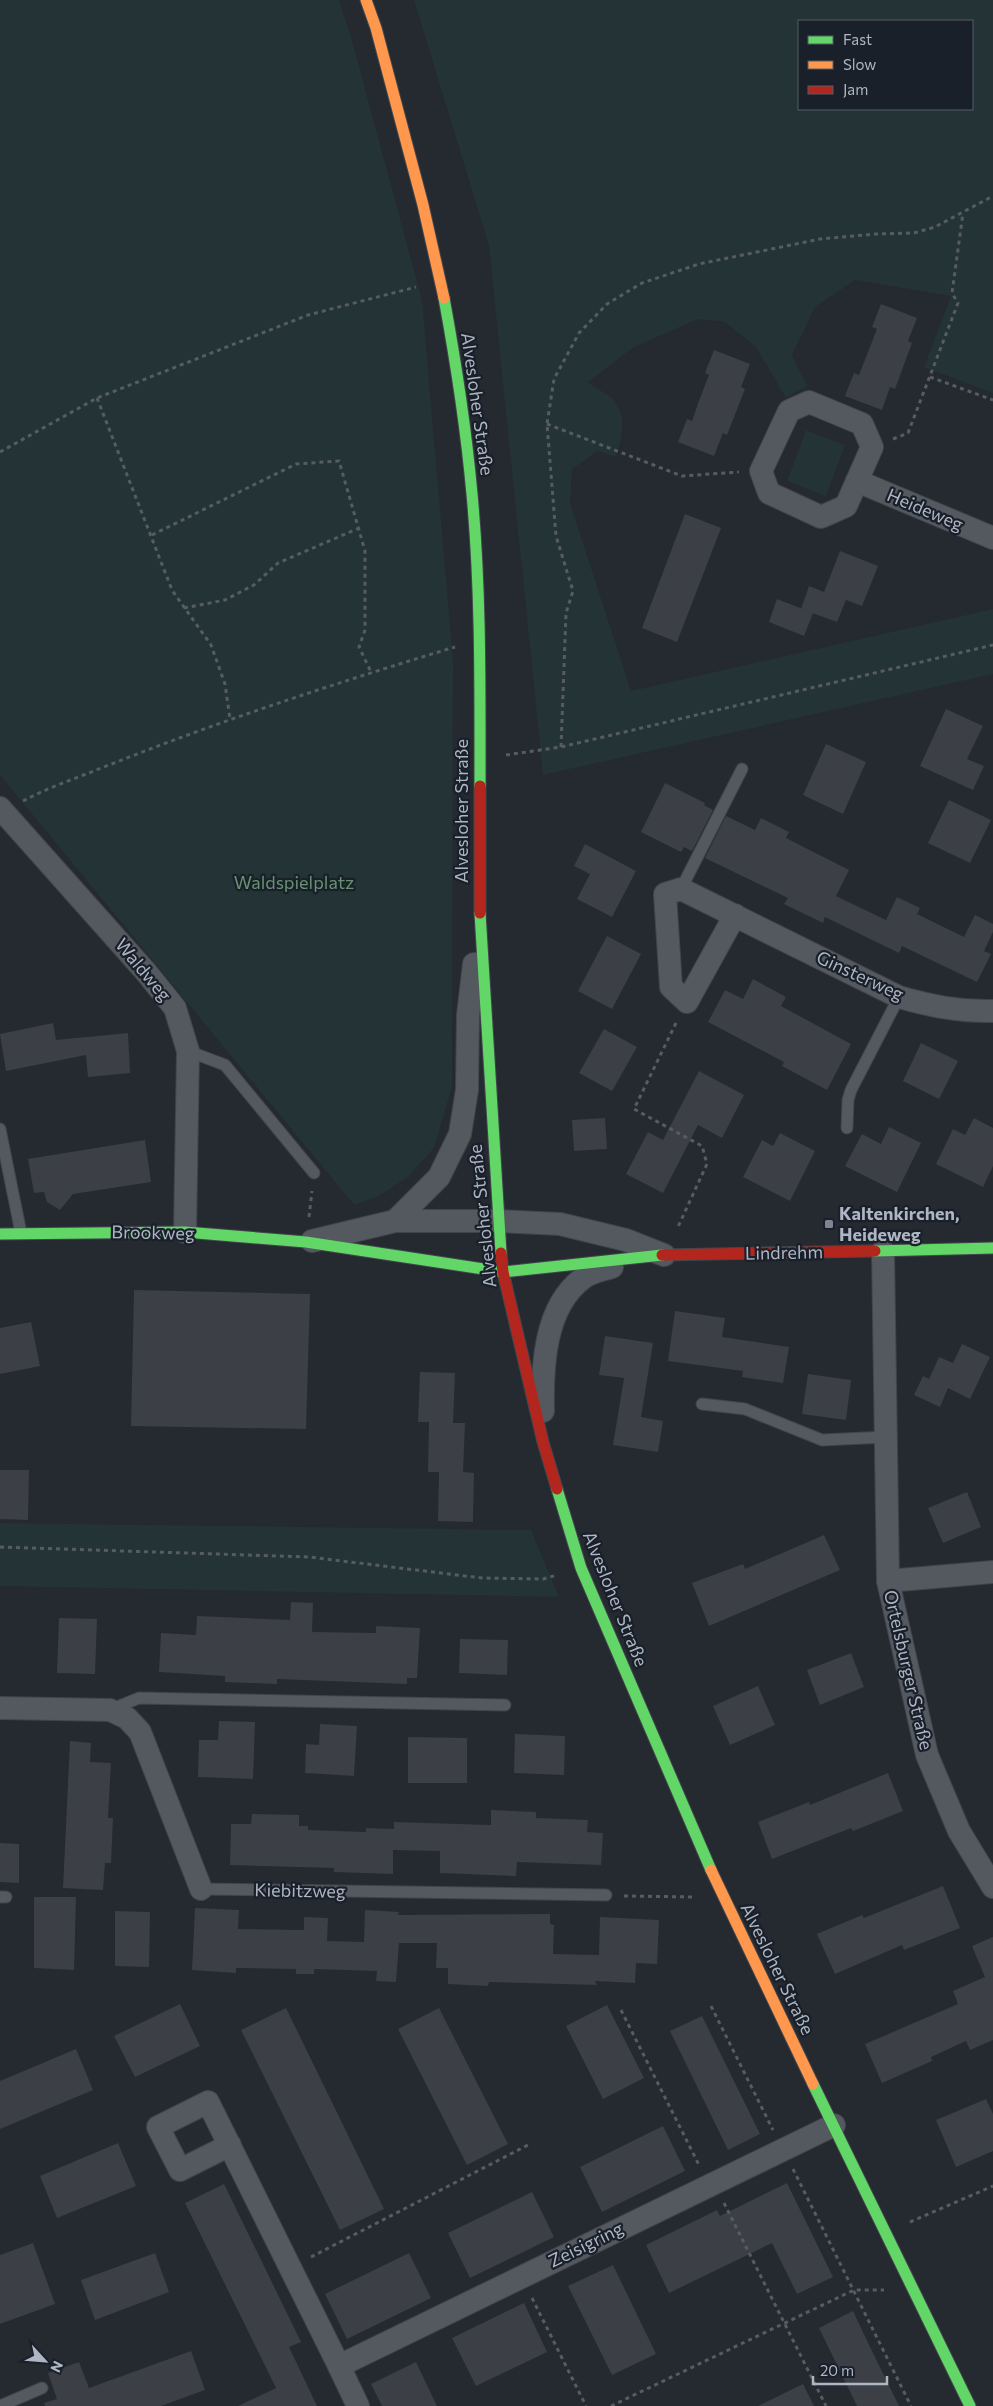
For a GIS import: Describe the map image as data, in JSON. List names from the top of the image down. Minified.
{"streets":{"street":["Alvesloher Straße","Heideweg","Waldweg","Ginsterweg","Brookweg","Lindrehm","Ortelsburger Straße","Kiebitzweg","Zeisigring"]},"crossings":[["Alvesloher Straße","Brookweg"],["Alvesloher Straße","Lindrehm"],["Alvesloher Straße","Zeisigring"],["Waldweg","Brookweg"],["Brookweg","Lindrehm"],["Lindrehm","Ortelsburger Straße"]],"parks":["Waldspielplatz"],"places":{"transit":["Kaltenkirchen, Heideweg"]},"legend":["Fast","Slow","Jam"],"scale_bar":"20 m","north":"bottom right"}
